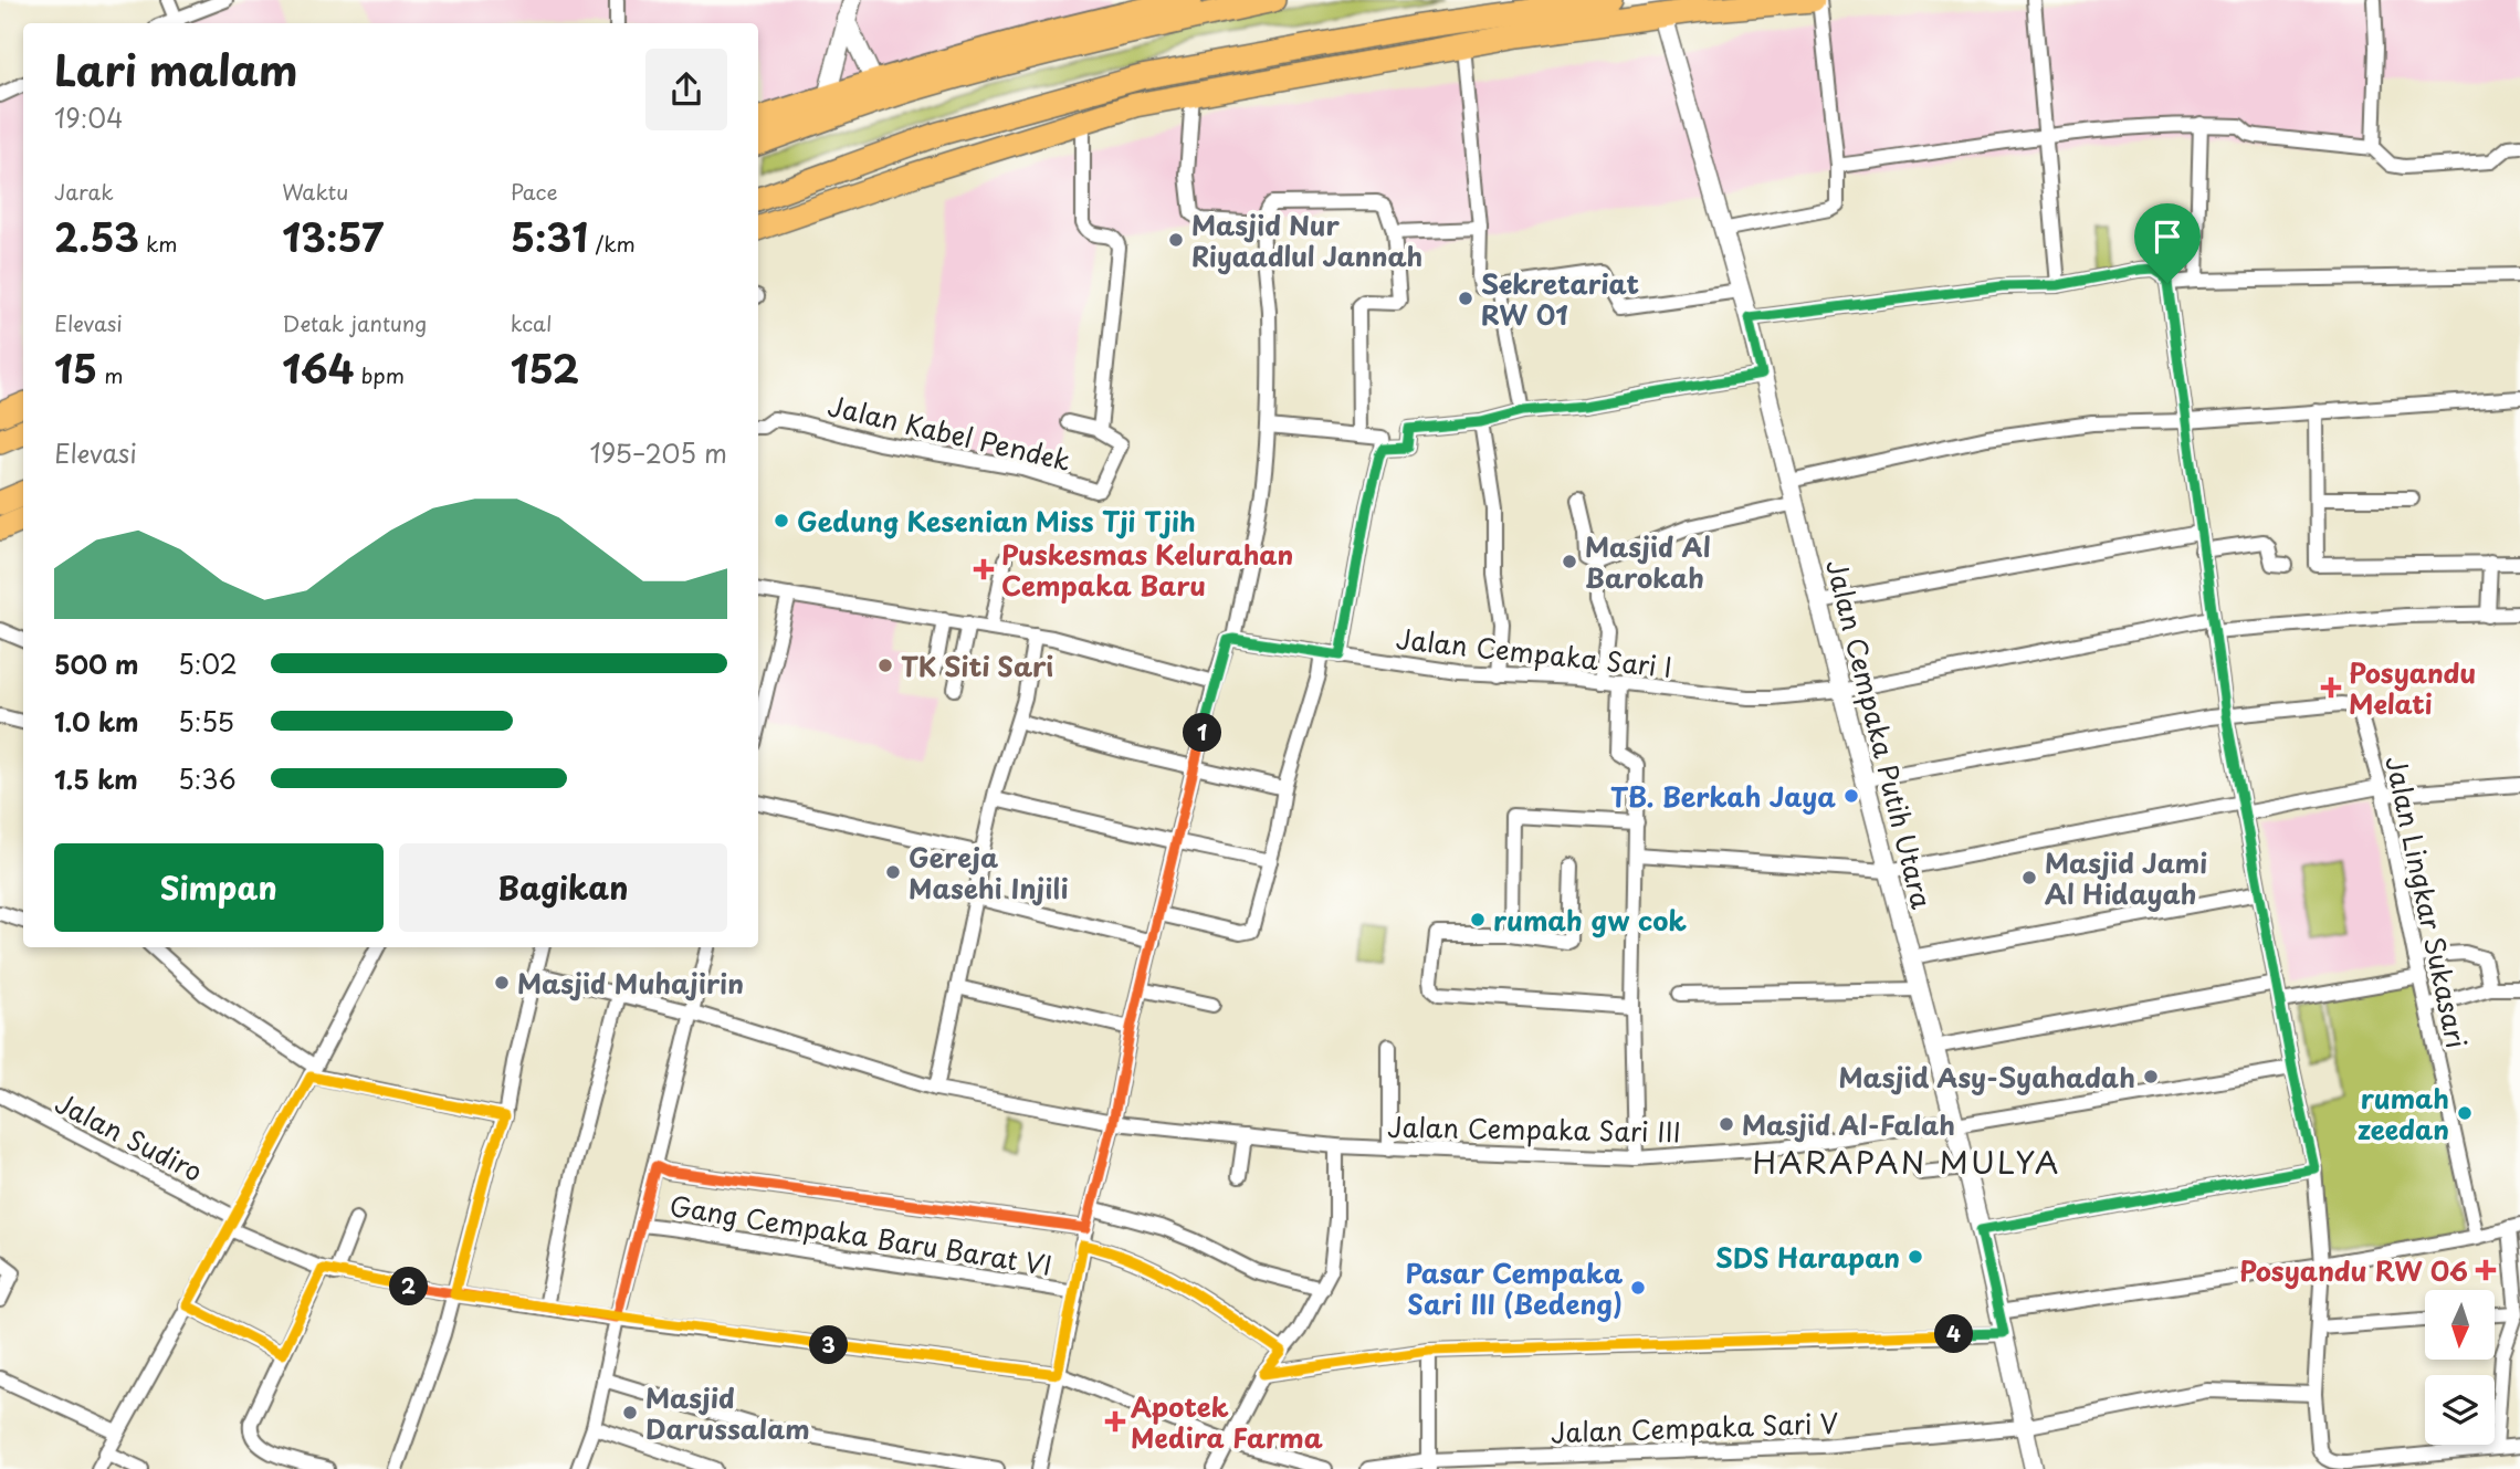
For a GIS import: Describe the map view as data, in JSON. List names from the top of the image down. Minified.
{"streets":{"street":["Jalan Kabel Pendek","Jalan Cempaka Sari I","Jalan Cempaka Putih Utara","Jalan Lingkar Sukasari","Jalan Cempaka Sari III","Jalan Sudiro","Gang Cempaka Baru Barat VI","Jalan Cempaka Sari V"]},"crossings":[["Jalan Cempaka Sari I","Jalan Cempaka Putih Utara"],["Jalan Cempaka Putih Utara","Jalan Cempaka Sari III"],["Jalan Cempaka Putih Utara","Jalan Cempaka Sari V"]],"districts":["HARAPAN MULYA"],"places":{"other":["Masjid Nur Riyaadlul Jannah","Sekretariat RW 01","Gedung Kesenian Miss Tji Tjih","Masjid Al Barokah","TK Siti Sari","TB. Berkah Jaya","Gereja Masehi Injili","Masjid Jami Al Hidayah","rumah gw cok","Masjid Muhajirin","Masjid Asy-Syahadah","rumah zeedan","Masjid Al-Falah","SDS Harapan","Pasar Cempaka Sari III (Bedeng)","Masjid Darussalam"],"health":["Puskesmas Kelurahan Cempaka Baru","Posyandu Melati","Posyandu RW 06","Apotek Medira Farma"]},"north":"bottom","page":{"heading":["Lari malam","19:04"],"stats":[["Jarak","2.53 km"],["Waktu","13:57"],["Pace","5:31 /km"],["Elevasi","15 m"],["Detak jantung","164 bpm"],["kcal","152"]],"chart":["Elevasi","195–205 m"],"list":[{"name":"500 m","note":"5:02"},{"name":"1.0 km","note":"5:55"},{"name":"1.5 km","note":"5:36"}],"pins":["1","2","4","3"],"buttons":["Simpan","Bagikan"]}}
